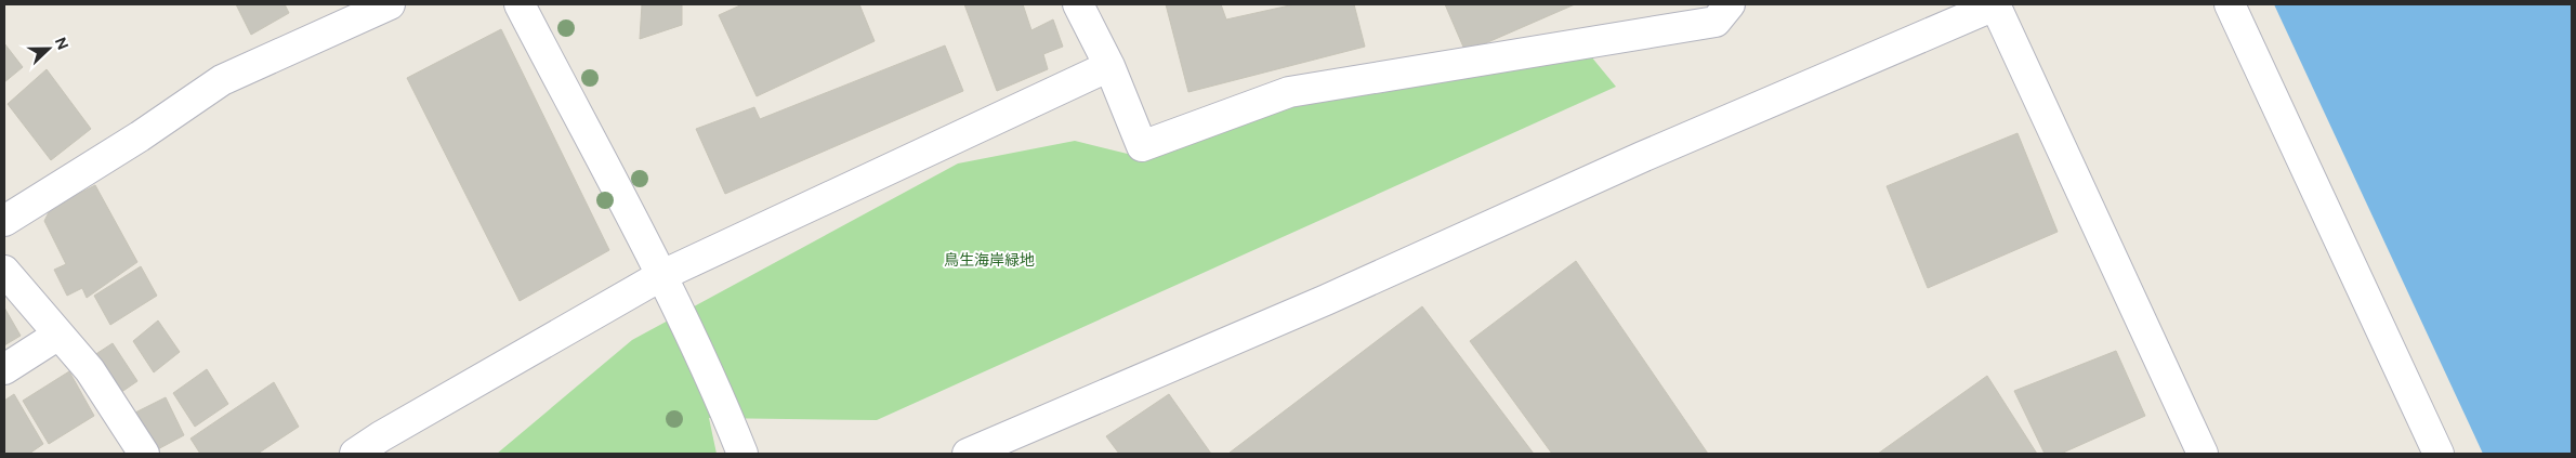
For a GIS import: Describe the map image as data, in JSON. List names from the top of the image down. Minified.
{"parks":["鳥生海岸緑地"],"north":"right"}
